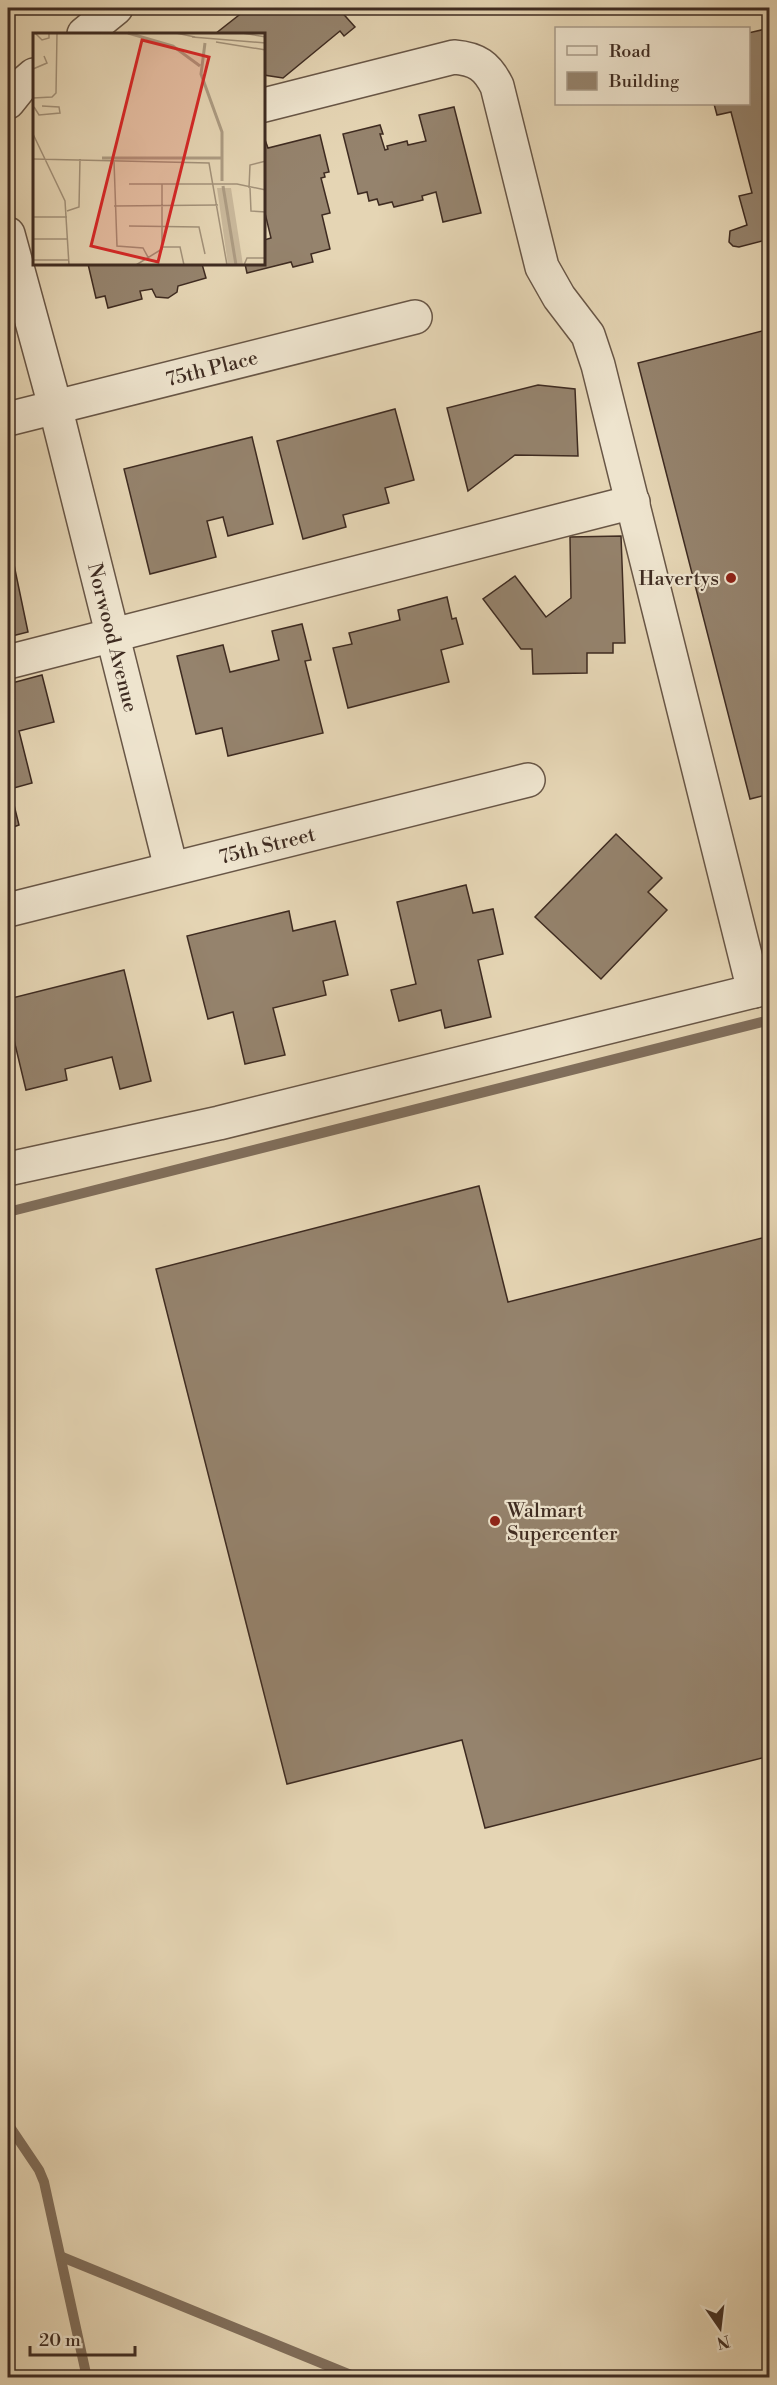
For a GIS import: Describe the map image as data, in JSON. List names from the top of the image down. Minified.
{"streets":{"street":["75th Place","Norwood Avenue","75th Street"]},"crossings":[["75th Place","Norwood Avenue"],["Norwood Avenue","75th Street"]],"places":["Havertys","Walmart Supercenter"],"legend":["Road","Building"],"scale_bar":"20 m","north":"bottom"}
